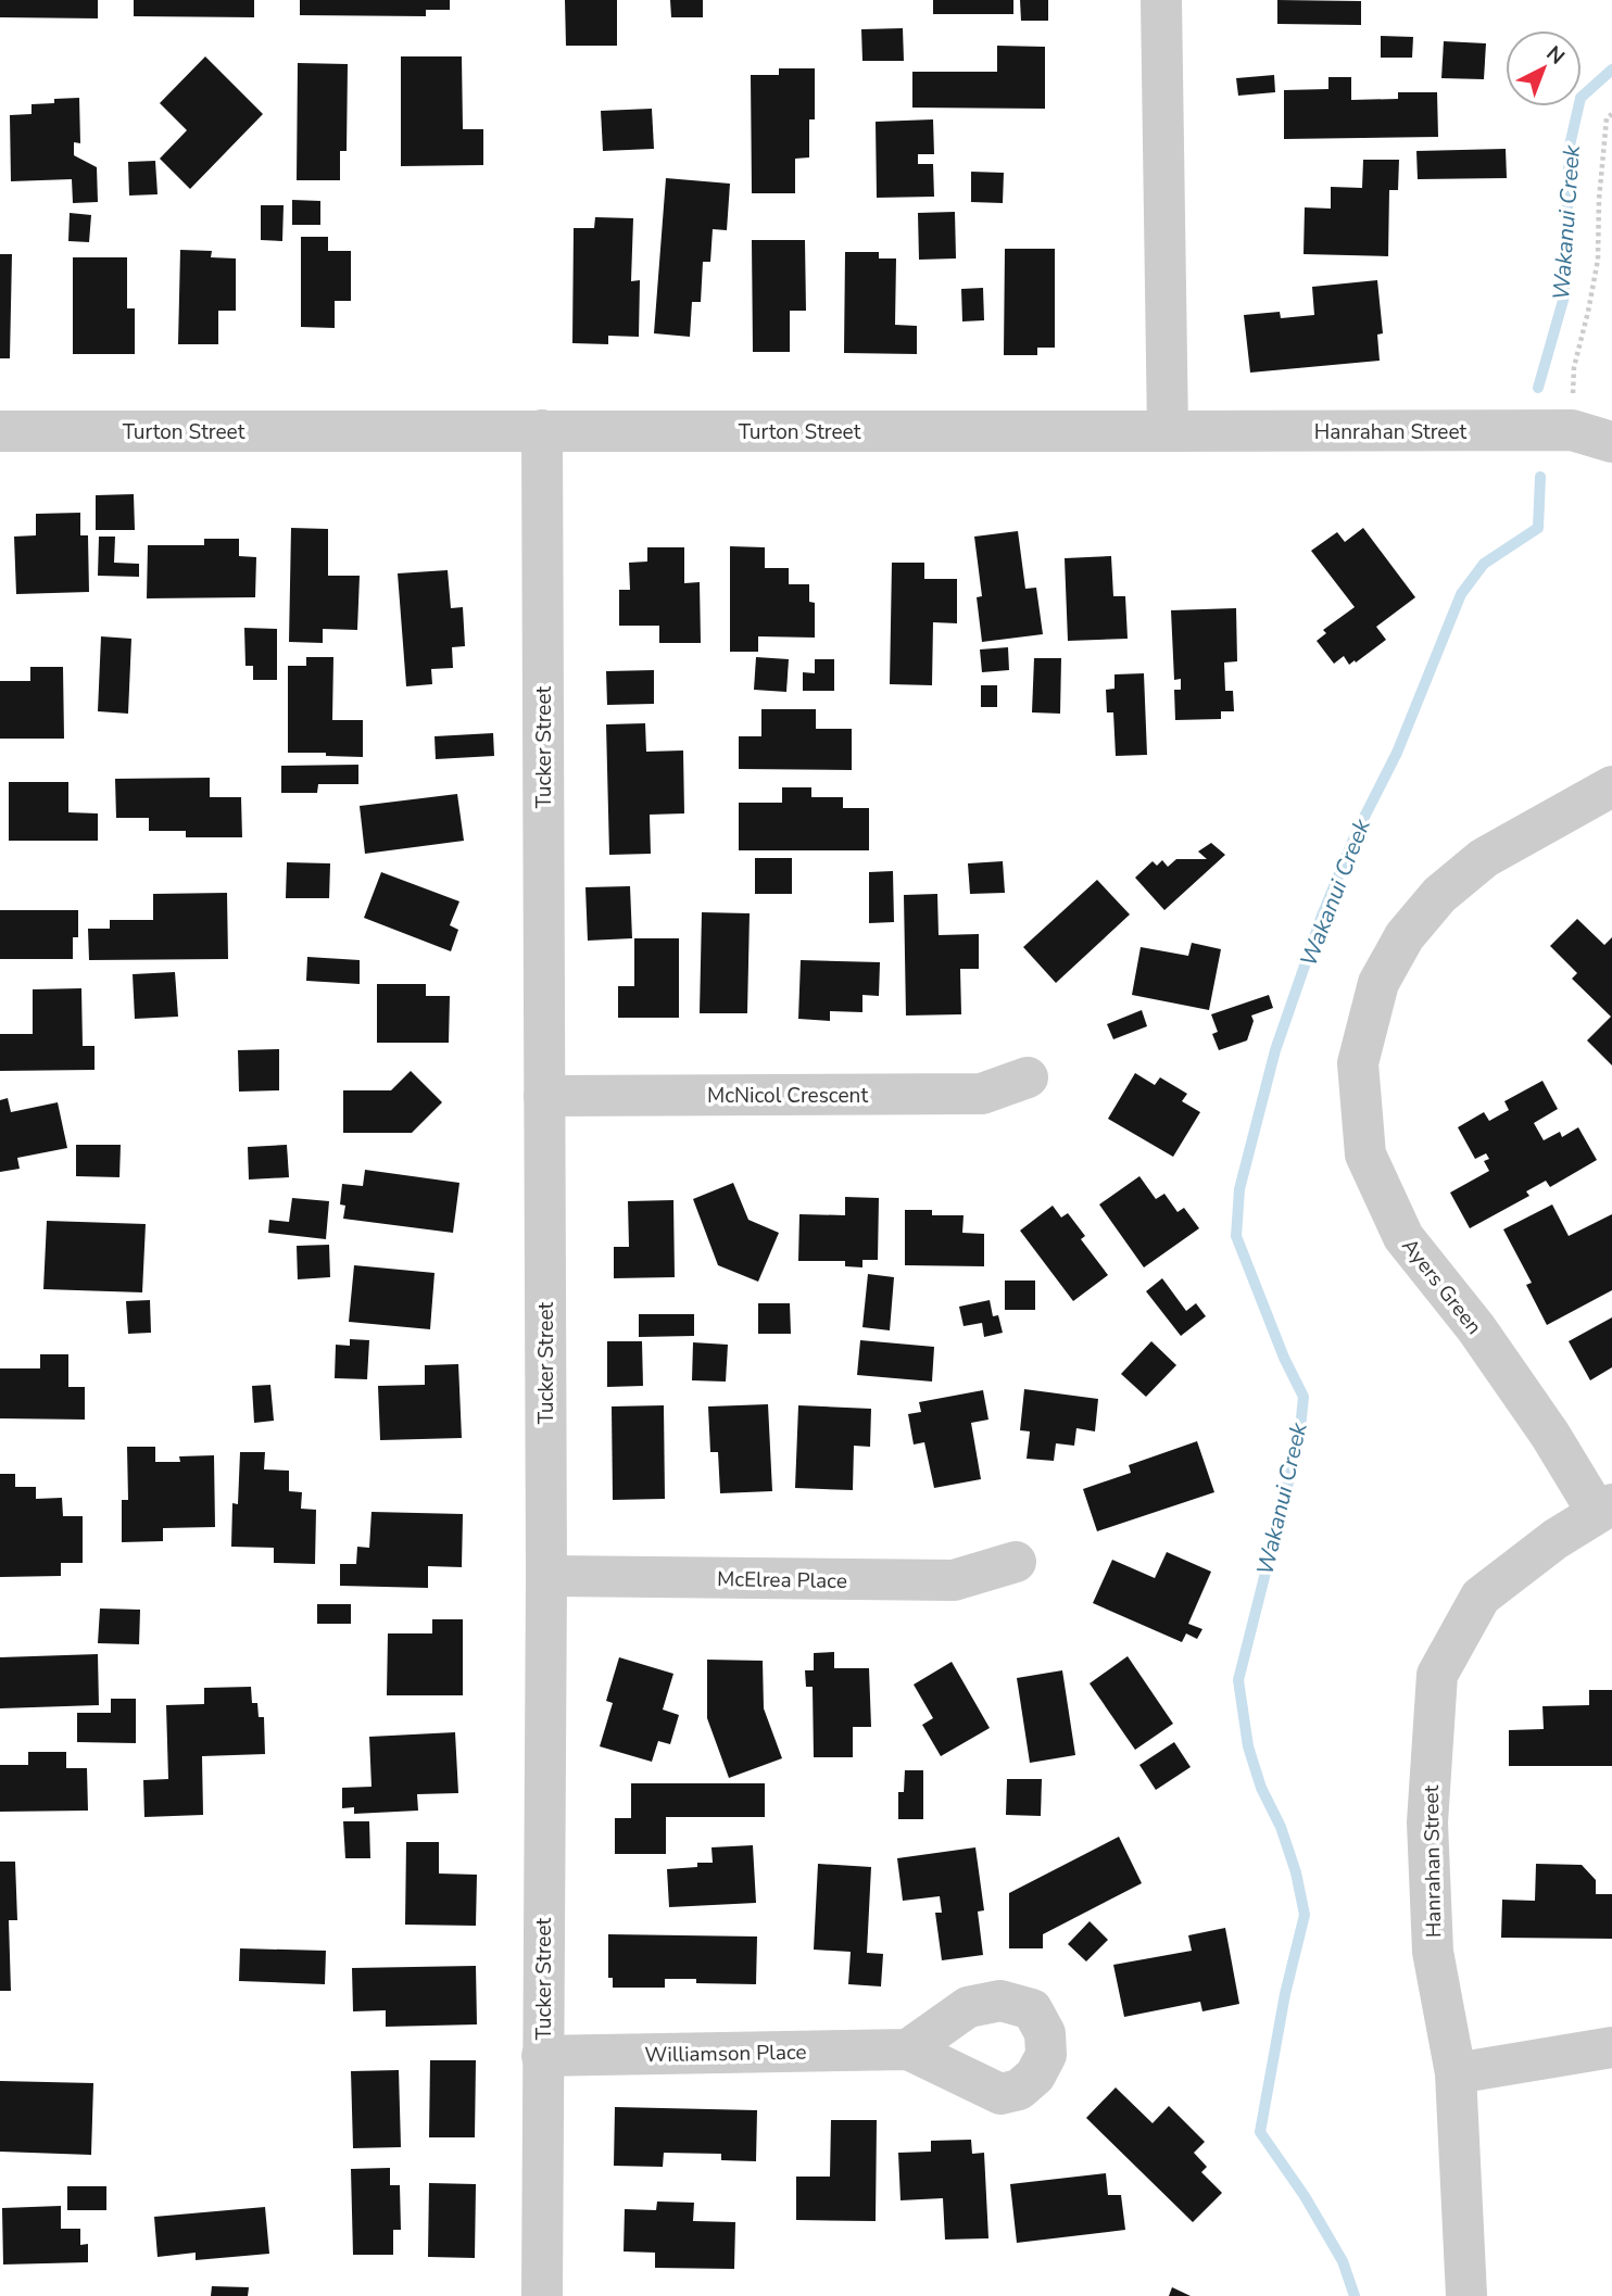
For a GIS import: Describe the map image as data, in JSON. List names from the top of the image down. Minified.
{"streets":{"street":["Turton Street","Hanrahan Street","Tucker Street","McNicol Crescent","Ayers Green","McElrea Place","Williamson Place"]},"crossings":[["Turton Street","Hanrahan Street"],["Turton Street","Tucker Street"],["Hanrahan Street","Ayers Green"],["Tucker Street","McNicol Crescent"],["Tucker Street","McElrea Place"],["Tucker Street","Williamson Place"]],"water":["Wakanui Creek"],"north":"top right"}
